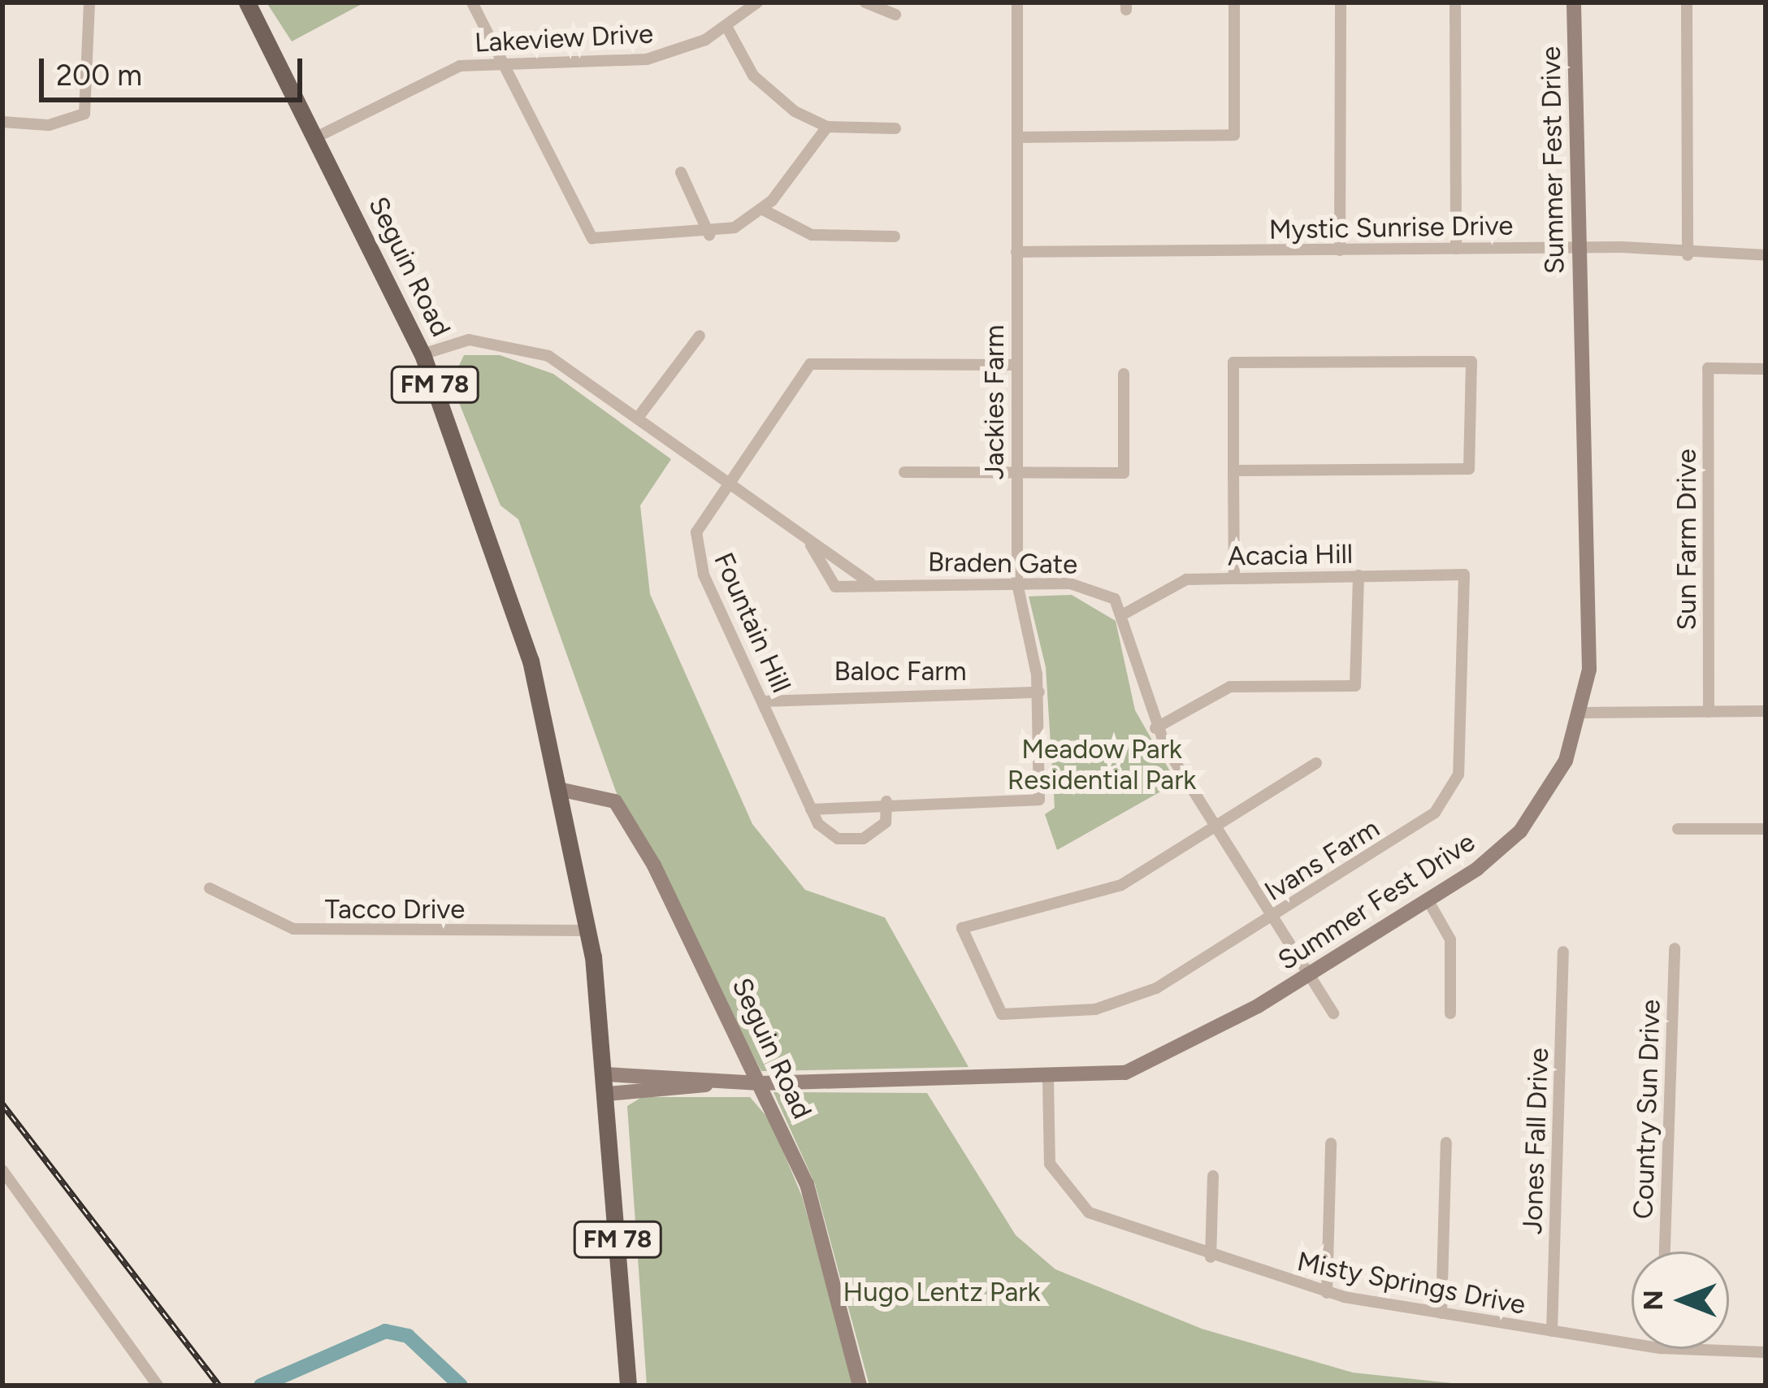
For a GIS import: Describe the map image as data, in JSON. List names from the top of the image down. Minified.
{"streets":{"main road":["Seguin Road","FM 78"],"street":["Lakeview Drive","Summer Fest Drive","Mystic Sunrise Drive","Jackies Farm","Sun Farm Drive","Acacia Hill","Braden Gate","Fountain Hill","Baloc Farm","Ivans Farm","Tacco Drive","Country Sun Drive","Jones Fall Drive","Misty Springs Drive"]},"crossings":[["Lakeview Drive","Seguin Road"],["Summer Fest Drive","Mystic Sunrise Drive"],["Summer Fest Drive","Seguin Road"],["Summer Fest Drive","Misty Springs Drive"],["Mystic Sunrise Drive","Jackies Farm"],["Seguin Road","Braden Gate"],["Seguin Road","Tacco Drive"],["Jackies Farm","Braden Gate"],["Jackies Farm","Fountain Hill"],["Jackies Farm","Baloc Farm"],["Acacia Hill","Braden Gate"],["Acacia Hill","Ivans Farm"],["Braden Gate","Fountain Hill"],["Fountain Hill","Baloc Farm"],["Jones Fall Drive","Misty Springs Drive"]],"parks":["Meadow Park Residential Park","Hugo Lentz Park"],"scale_bar":"200 m","north":"left"}
